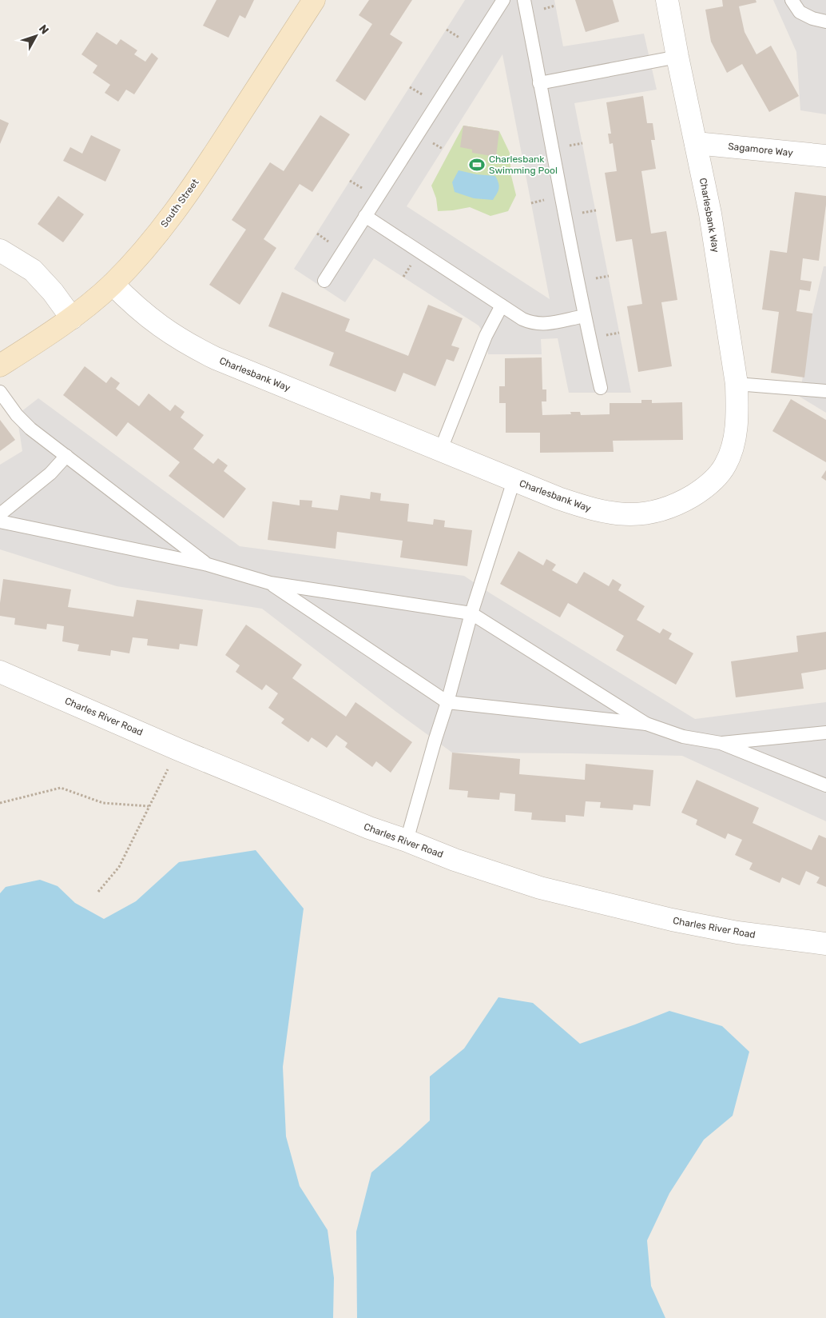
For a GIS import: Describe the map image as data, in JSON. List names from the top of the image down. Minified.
{"streets":{"main road":["South Street"],"street":["Sagamore Way","Charlesbank Way","Charles River Road"]},"crossings":[["Sagamore Way","Charlesbank Way"],["South Street","Charlesbank Way"]],"places":{"sports":["Charlesbank Swimming Pool"]},"north":"top right"}
